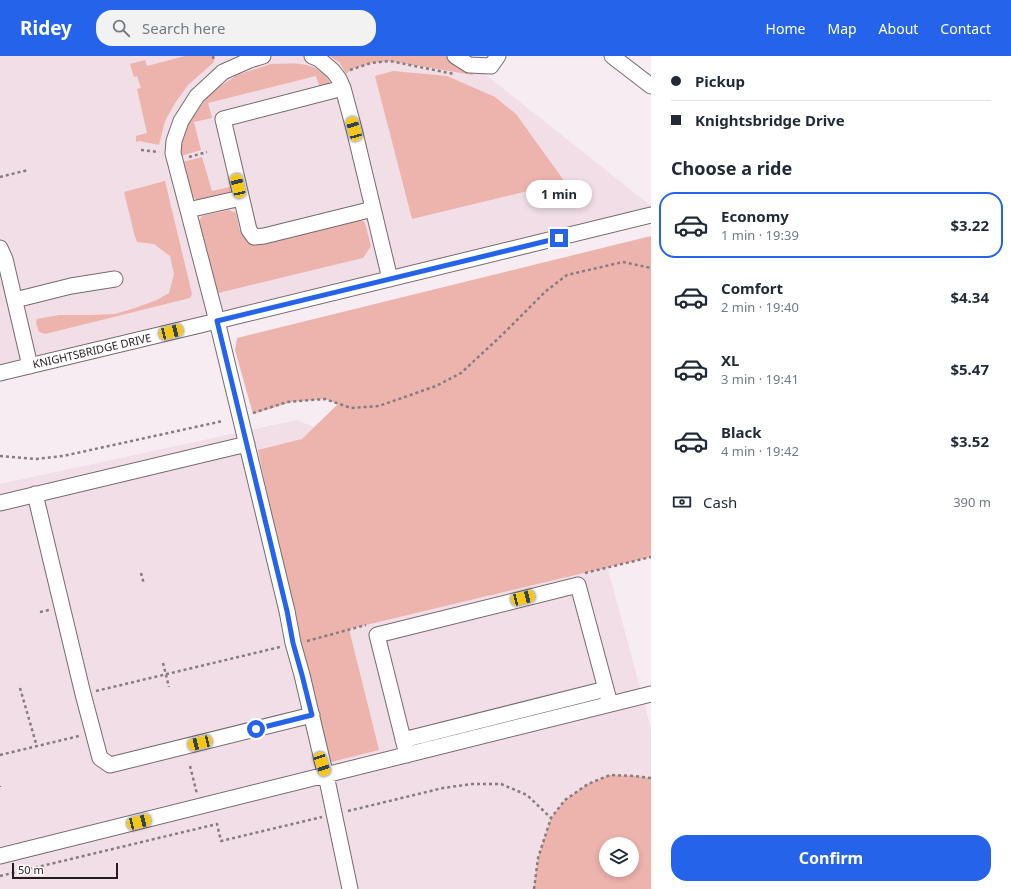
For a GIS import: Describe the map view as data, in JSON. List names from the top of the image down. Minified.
{"streets":{"street":["KNIGHTSBRIDGE DRIVE"]},"scale_bar":"50 m","page":{"header":"Ridey","search":"Search here","nav":["Home","Map","About","Contact"],"banner":["Pickup","Knightsbridge Drive"],"heading":"Choose a ride","bubble":"1 min","list":[{"name":"Economy","note":"1 min · 19:39","value":"$3.22"},{"name":"Comfort","note":"2 min · 19:40","value":"$4.34"},{"name":"XL","note":"3 min · 19:41","value":"$5.47"},{"name":"Black","note":"4 min · 19:42","value":"$3.52"}],"pay":["Cash","390 m"],"buttons":"Confirm","scale":"50 m"}}
